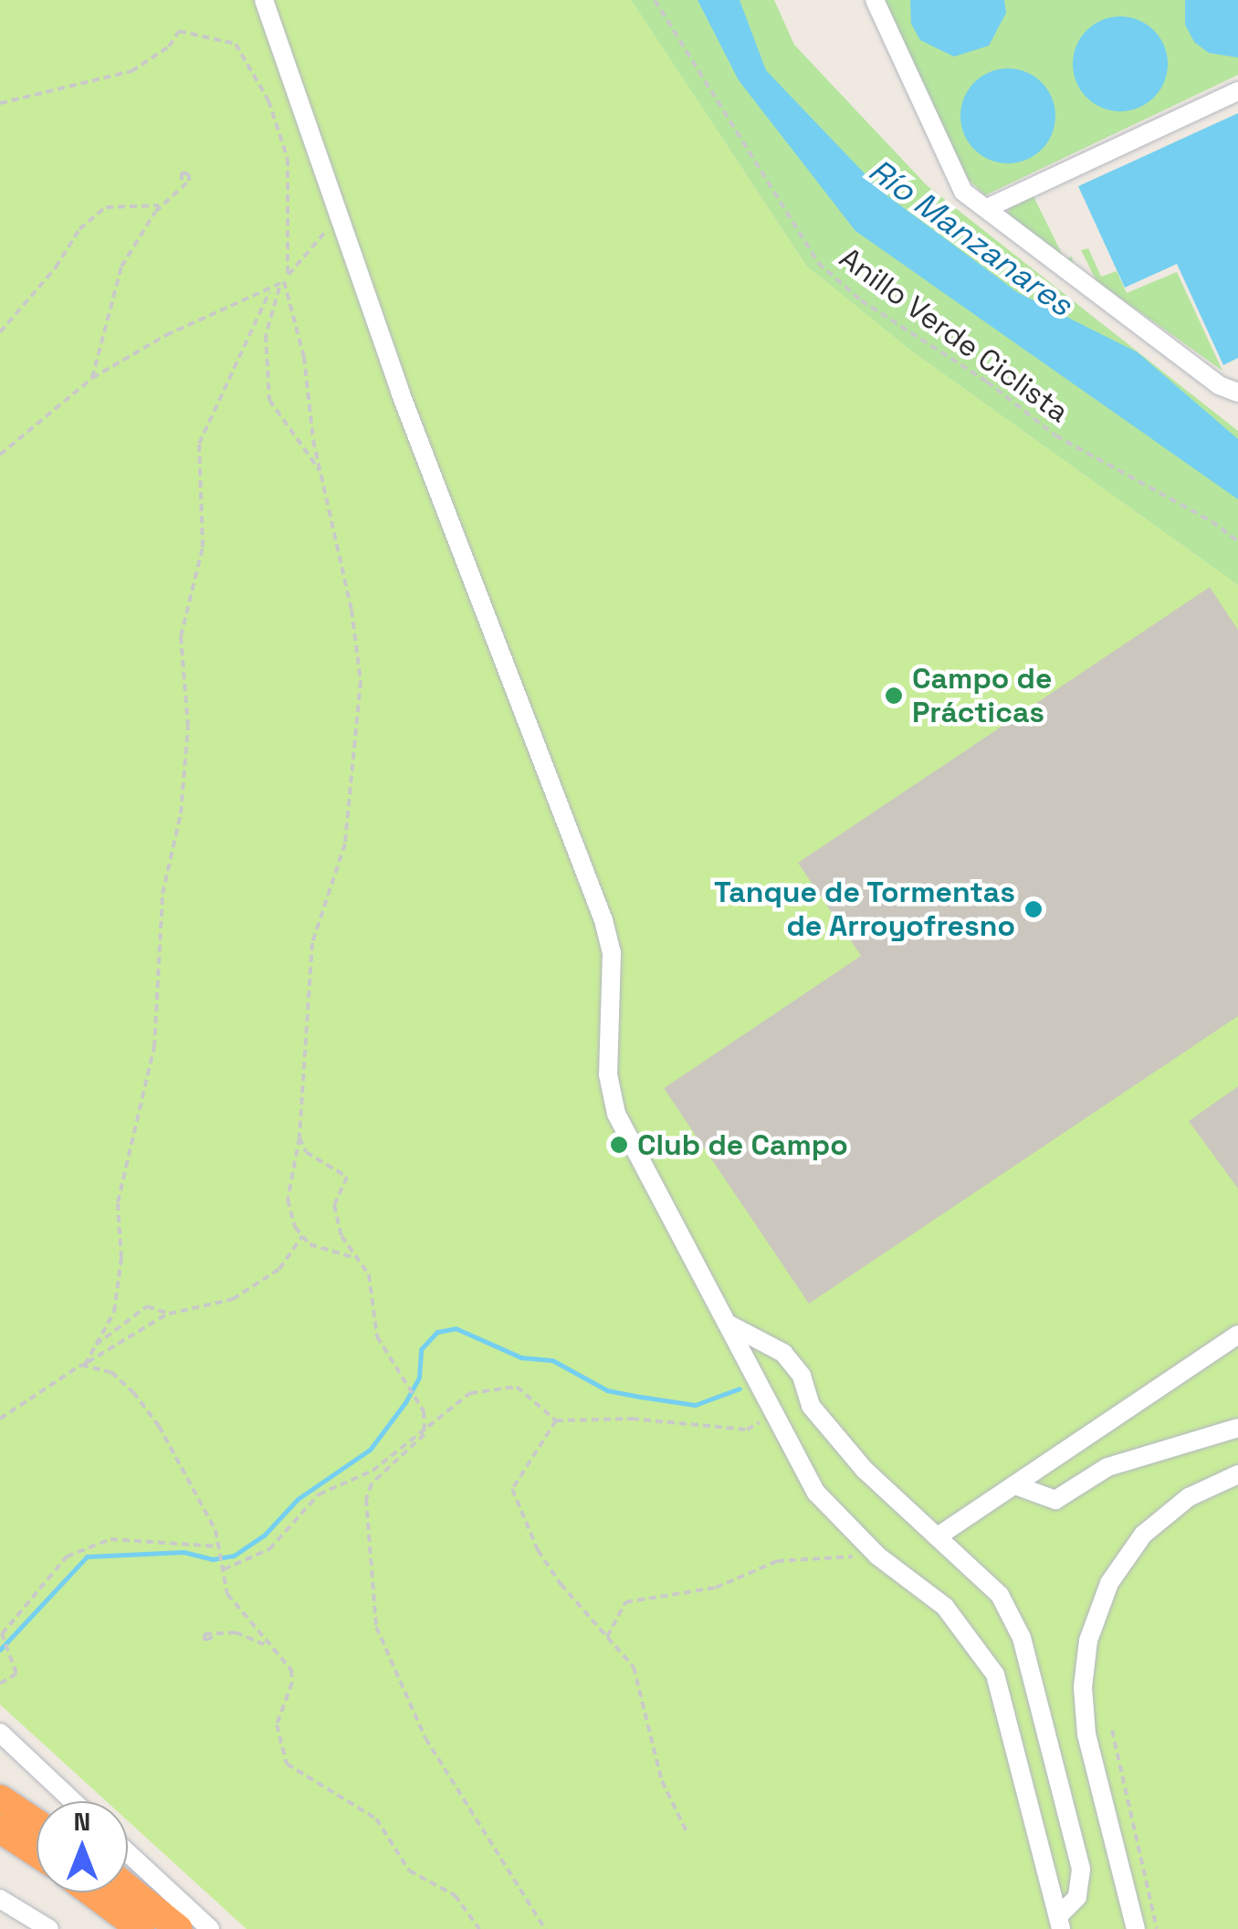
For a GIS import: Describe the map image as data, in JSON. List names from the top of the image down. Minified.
{"streets":{"path":["Anillo Verde Ciclista"]},"water":["Río Manzanares"],"places":["Campo de Prácticas","Tanque de Tormentas de Arroyofresno","Club de Campo"],"north":"top"}
